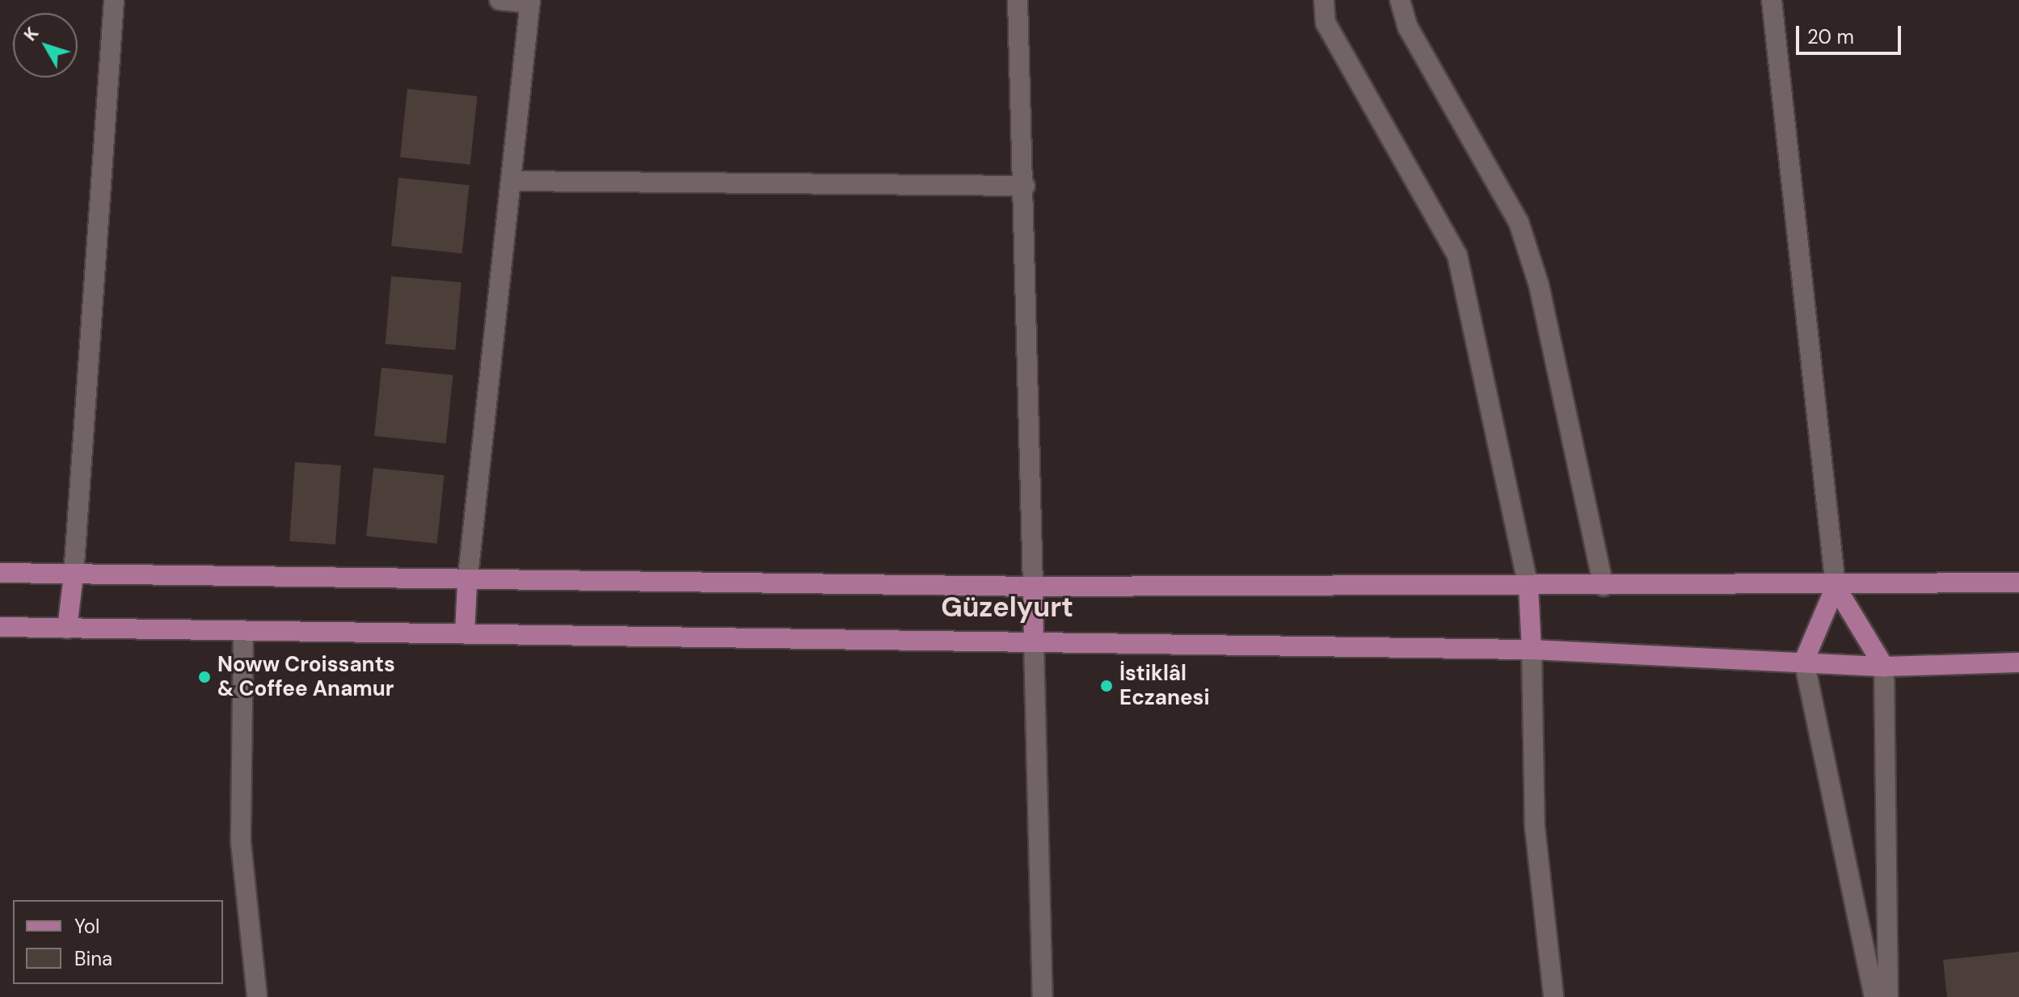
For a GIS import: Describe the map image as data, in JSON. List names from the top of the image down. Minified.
{"districts":["Güzelyurt"],"places":["Noww Croissants & Coffee Anamur","İstiklâl Eczanesi"],"legend":["Yol","Bina"],"scale_bar":"20 m","north":"top left"}
